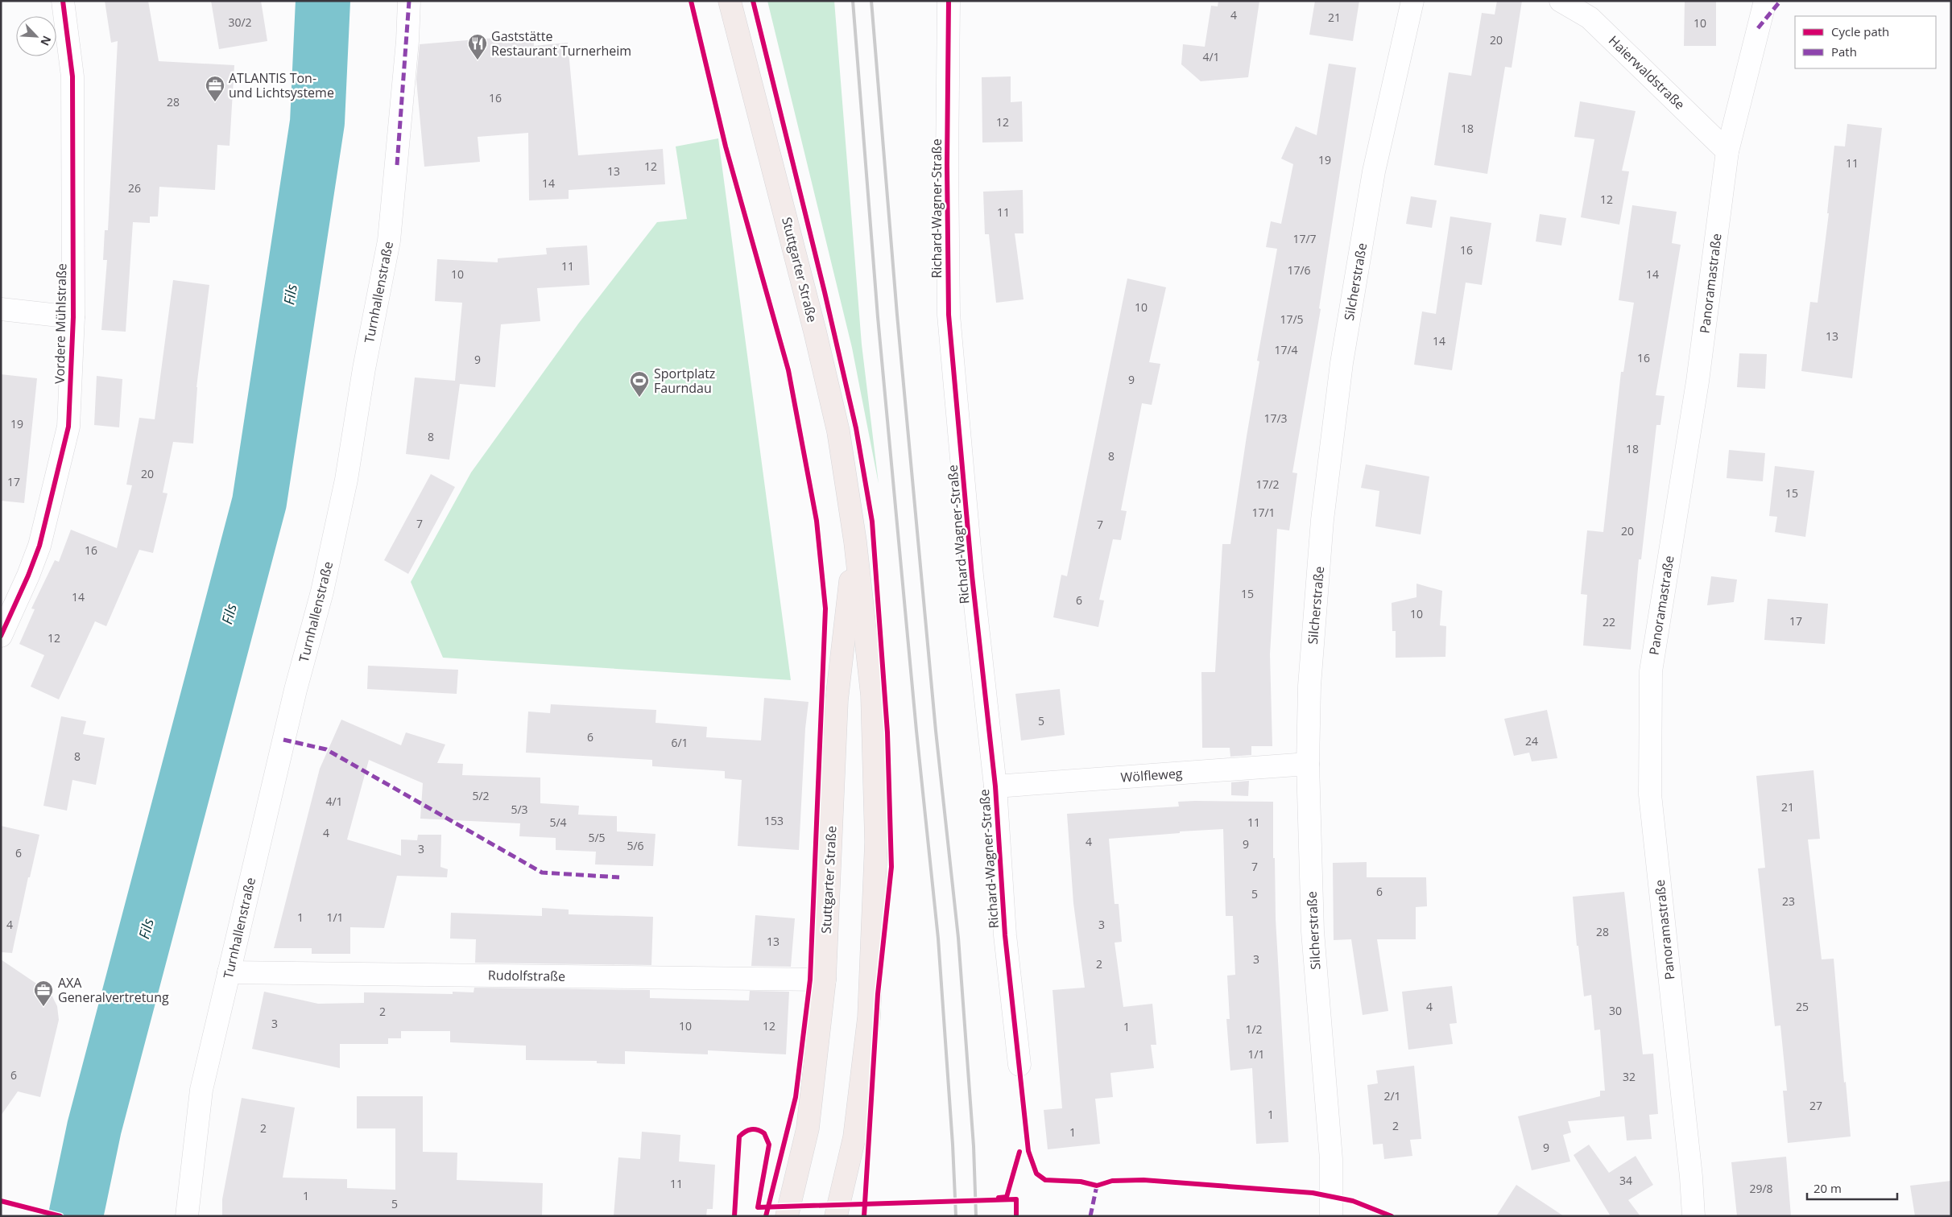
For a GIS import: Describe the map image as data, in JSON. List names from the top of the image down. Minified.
{"streets":{"main road":["Stuttgarter Straße"],"street":["Haierwaldstraße","Richard-Wagner-Straße","Silcherstraße","Panoramastraße","Turnhallenstraße","Vordere Mühlstraße","Wölfleweg","Rudolfstraße"]},"crossings":[["Haierwaldstraße","Panoramastraße"],["Richard-Wagner-Straße","Wölfleweg"],["Stuttgarter Straße","Rudolfstraße"],["Silcherstraße","Wölfleweg"],["Turnhallenstraße","Rudolfstraße"]],"water":["Fils"],"places":{"restaurant":["Gaststätte Restaurant Turnerheim"],"office":["ATLANTIS Ton- und Lichtsysteme","AXA Generalvertretung"],"sports":["Sportplatz Faurndau"]},"house_numbers":["4","21","30/2","10","20","4/1","16","28","12","18","19","11","12","13","14","26","12","11","17/7","16","11","17/6","10","14","10","17/5","13","14","17/4","16","9","9","17/3","19","8","18","8","20","17","17/2","15","17/1","7","7","20","16","15","14","6","10","17","22","12","5","6","24","6/1","8","5/2","4/1","21","5/3","153","5/4","11","4","5/5","4","9","5/6","3","6","7","6","5","23","1","1/1","4","3","28","13","3","2","4","25","30","2","3","10","12","1","1/2","1/1","6","32","2/1","27","1","2","2","1","9","34","11","29/8","1","5"],"legend":["Cycle path","Path"],"scale_bar":"20 m","north":"bottom right"}
